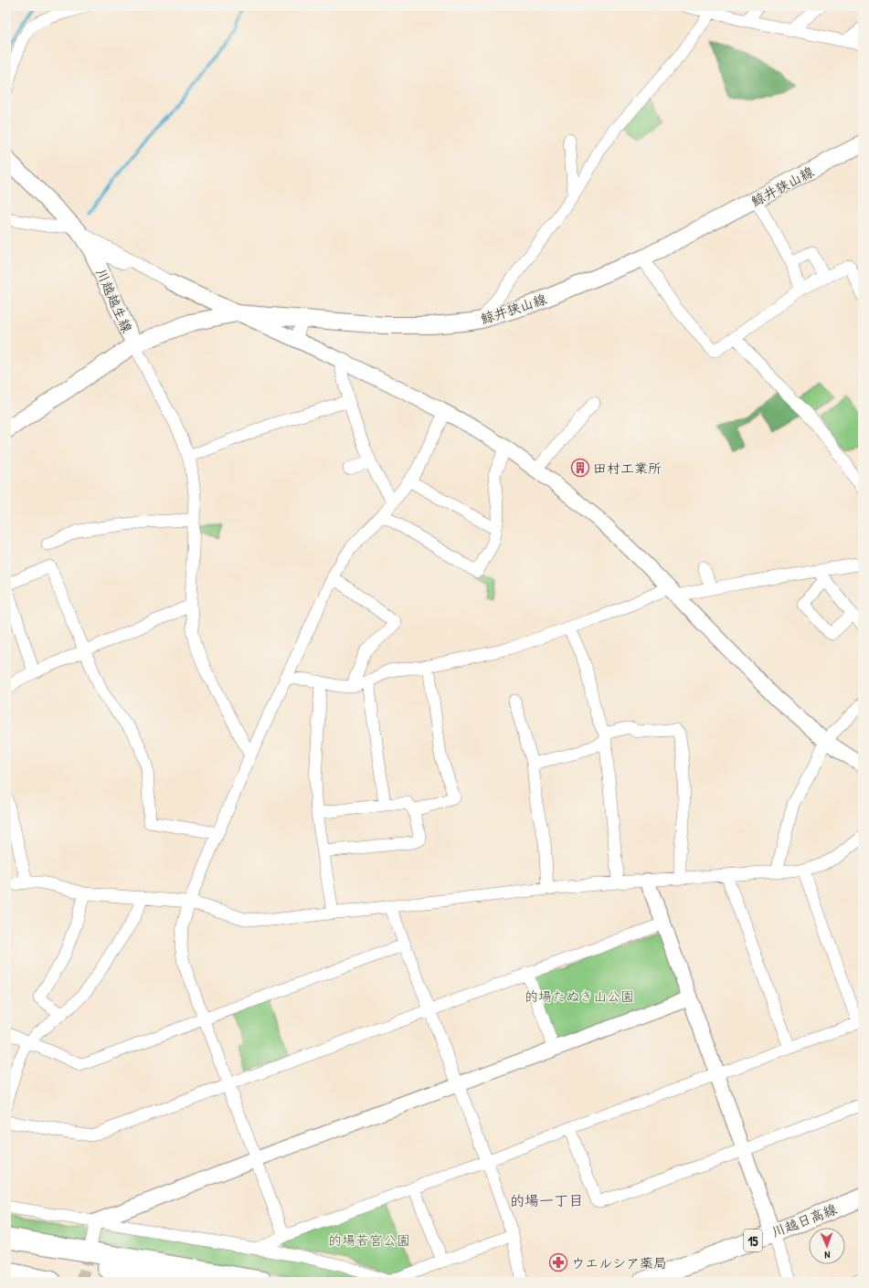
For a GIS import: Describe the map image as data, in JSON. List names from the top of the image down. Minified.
{"streets":{"main road":["鯨井狭山線","川越越生線","川越日高線","15"]},"crossings":[["鯨井狭山線","川越越生線"]],"districts":["的場一丁目"],"parks":["的場たぬき山公園","的場若宮公園"],"places":{"building":["田村工業所"],"pharmacy":["ウエルシア薬局"]},"north":"bottom"}
